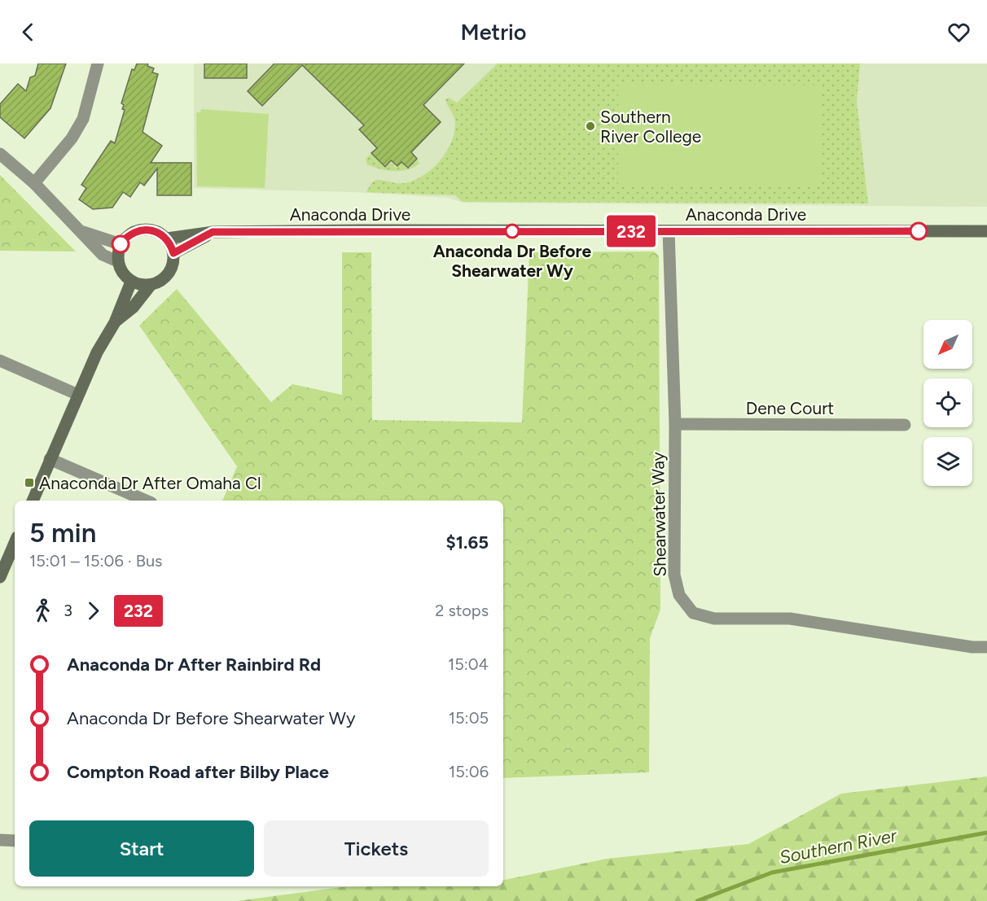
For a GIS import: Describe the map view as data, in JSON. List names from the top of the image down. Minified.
{"streets":{"main road":["Anaconda Drive"],"street":["Dene Court","Shearwater Way"]},"crossings":[["Anaconda Drive","Shearwater Way"],["Dene Court","Shearwater Way"]],"water":["Southern River"],"places":{"other":["Southern River College","Anaconda Dr Before Shearwater Wy"],"transit":["Anaconda Dr After Omaha Cl"]},"lines":["bus line 232"],"north":"bottom left","page":{"header":"Metrio","on_map":"232","heading":["5 min","15:01 – 15:06 · Bus","$1.65"],"legs":["3","232","2 stops"],"list":[{"name":"Anaconda Dr After Rainbird Rd","value":"15:04"},{"name":"Anaconda Dr Before Shearwater Wy","value":"15:05"},{"name":"Compton Road after Bilby Place","value":"15:06"}],"buttons":["Start","Tickets"]}}
